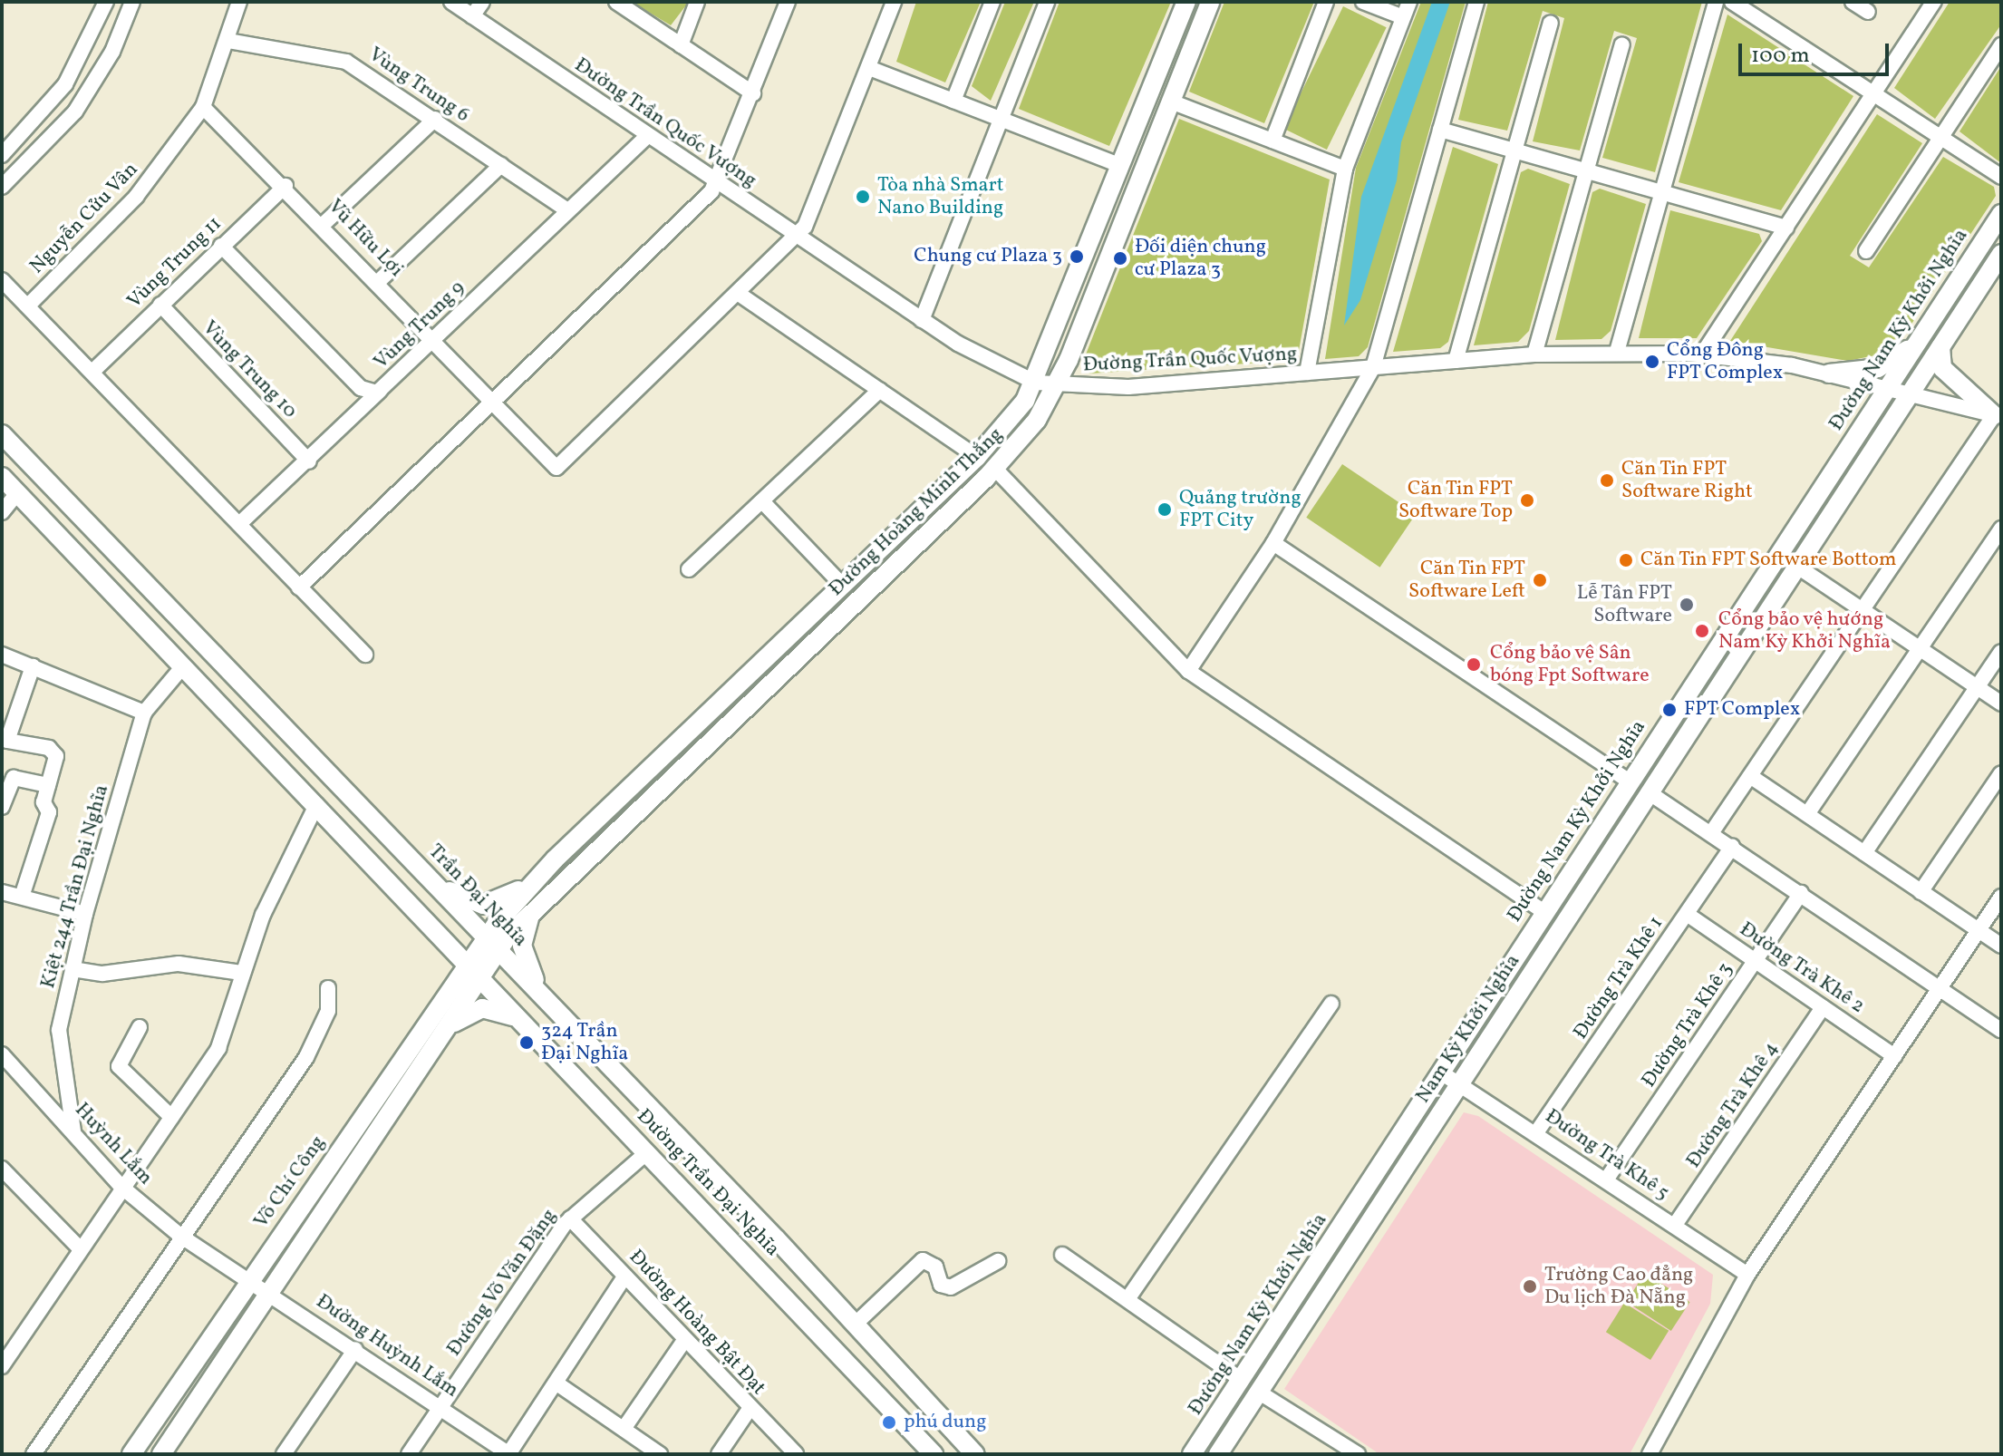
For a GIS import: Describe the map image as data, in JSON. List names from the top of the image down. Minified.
{"streets":{"main road":["Đường Nam Kỳ Khởi Nghĩa","Đường Hoàng Minh Thắng","Trần Đại Nghĩa","Nam Kỳ Khởi Nghĩa","Võ Chí Công","Đường Trần Đại Nghĩa"],"street":["Vùng Trung 6","Đường Trần Quốc Vượng","Nguyễn Cửu Vân","Vũ Hữu Lợi","Vùng Trung 11","Vùng Trung 9","Vùng Trung 10","Kiệt 244 Trần Đại Nghĩa","Đường Trà Khê 2","Đường Trà Khê 1","Đường Trà Khê 3","Đường Trà Khê 4","Huỳnh Lắm","Đường Trà Khê 5","Đường Võ Văn Đặng","Đường Hoàng Bật Đạt","Đường Huỳnh Lắm"]},"crossings":[["Vùng Trung 6","Nguyễn Cửu Vân"],["Vùng Trung 6","Vùng Trung 9"],["Đường Trần Quốc Vượng","Vùng Trung 9"],["Đường Trần Quốc Vượng","Đường Nam Kỳ Khởi Nghĩa"],["Đường Trần Quốc Vượng","Đường Hoàng Minh Thắng"],["Đường Trần Quốc Vượng","Nam Kỳ Khởi Nghĩa"],["Nguyễn Cửu Vân","Vũ Hữu Lợi"],["Vũ Hữu Lợi","Vùng Trung 11"],["Vũ Hữu Lợi","Vùng Trung 9"],["Vùng Trung 11","Vùng Trung 9"],["Vùng Trung 11","Vùng Trung 10"],["Đường Nam Kỳ Khởi Nghĩa","Nam Kỳ Khởi Nghĩa"],["Đường Nam Kỳ Khởi Nghĩa","Đường Trà Khê 5"],["Đường Hoàng Minh Thắng","Trần Đại Nghĩa"],["Đường Hoàng Minh Thắng","Võ Chí Công"],["Kiệt 244 Trần Đại Nghĩa","Huỳnh Lắm"],["Trần Đại Nghĩa","Võ Chí Công"],["Đường Trà Khê 2","Đường Trà Khê 1"],["Đường Trà Khê 2","Đường Trà Khê 3"],["Đường Trà Khê 2","Đường Trà Khê 4"],["Đường Trà Khê 1","Đường Trà Khê 5"],["Đường Trà Khê 3","Đường Trà Khê 5"],["Nam Kỳ Khởi Nghĩa","Đường Trà Khê 5"],["Đường Trà Khê 4","Đường Trà Khê 5"],["Huỳnh Lắm","Võ Chí Công"],["Huỳnh Lắm","Đường Huỳnh Lắm"],["Võ Chí Công","Đường Trần Đại Nghĩa"],["Võ Chí Công","Đường Huỳnh Lắm"],["Đường Trần Đại Nghĩa","Đường Võ Văn Đặng"],["Đường Võ Văn Đặng","Đường Hoàng Bật Đạt"],["Đường Võ Văn Đặng","Đường Huỳnh Lắm"]],"places":["Tòa nhà Smart Nano Building","Chung cư Plaza 3","Đối diện chung cư Plaza 3","Cổng Đông FPT Complex","Căn Tin FPT Software Right","Căn Tin FPT Software Top","Quảng trường FPT City","Căn Tin FPT Software Bottom","Căn Tin FPT Software Left","Lễ Tân FPT Software","Cổng bảo vệ hướng Nam Kỳ Khởi Nghĩa","Cổng bảo vệ Sân bóng Fpt Software","FPT Complex","324 Trần Đại Nghĩa","Trường Cao đẳng Du lịch Đà Nẵng","phú dung"],"scale_bar":"100 m"}
